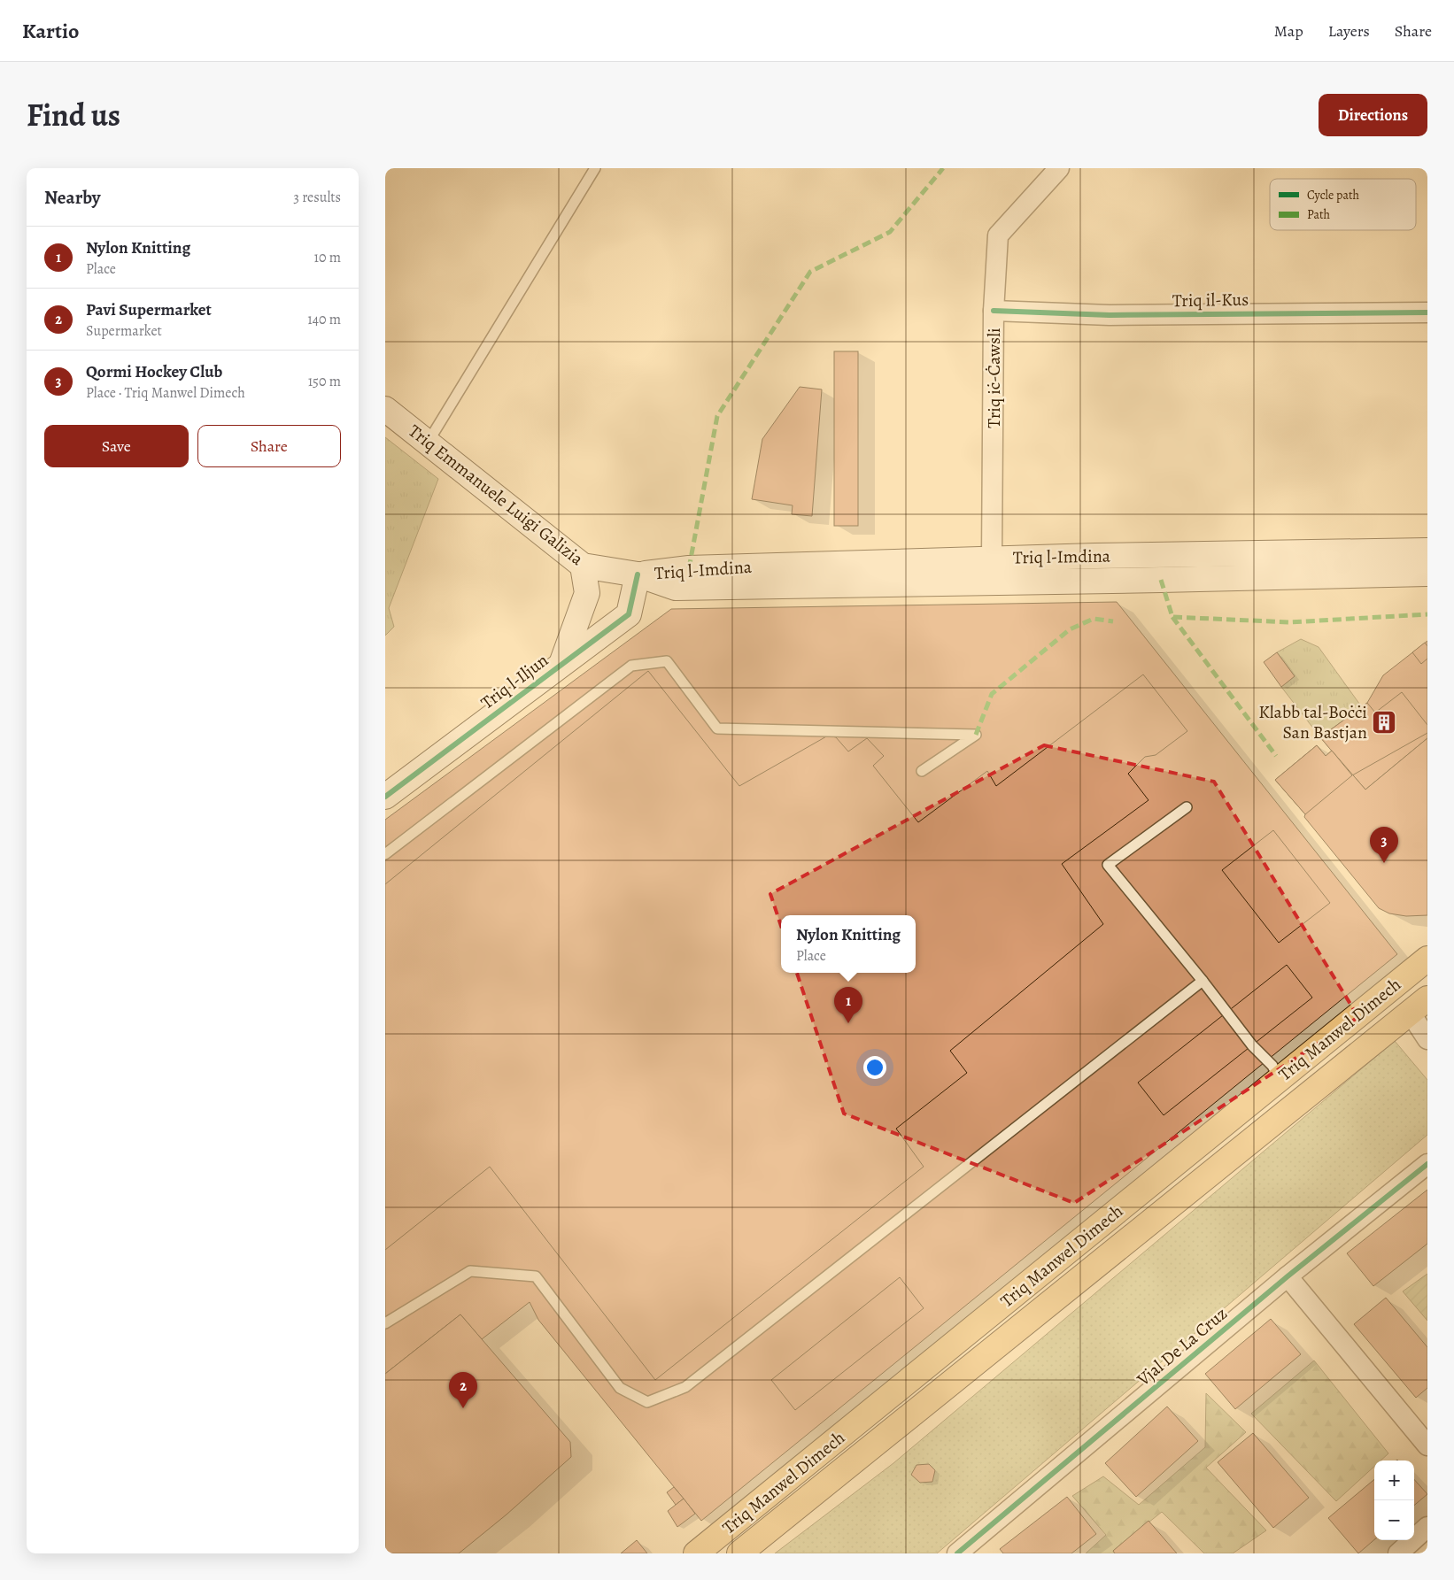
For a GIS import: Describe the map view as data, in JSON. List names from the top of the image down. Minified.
{"streets":{"highway":["Triq Manwel Dimech"],"main road":["Triq Emmanuele Luigi Galizia","Triq l-Imdina","Triq l-Iljun"],"street":["Triq il-Kus","Triq iċ-Ċawsli","Vjal De La Cruz"]},"crossings":[["Triq il-Kus","Triq iċ-Ċawsli"],["Triq iċ-Ċawsli","Triq l-Imdina"],["Triq Emmanuele Luigi Galizia","Triq l-Imdina"],["Triq Emmanuele Luigi Galizia","Triq l-Iljun"],["Triq l-Imdina","Triq l-Iljun"]],"places":{"building":["Klabb tal-Boċċi San Bastjan"]},"legend":["Cycle path","Path"],"page":{"header":"Kartio","nav":["Map","Layers","Share"],"title":"Find us","buttons":["Directions",["Save","Share"]],"heading":["Nearby","3 results"],"list":[{"mark":"1","name":"Nylon Knitting","note":"Place","value":"10 m"},{"mark":"2","name":"Pavi Supermarket","note":"Supermarket","value":"140 m"},{"mark":"3","name":"Qormi Hockey Club","note":"Place · Triq Manwel Dimech","value":"150 m"}],"pins":["3","1","2"],"popup":["Nylon Knitting","Place"],"map_buttons":["+","−"]}}
